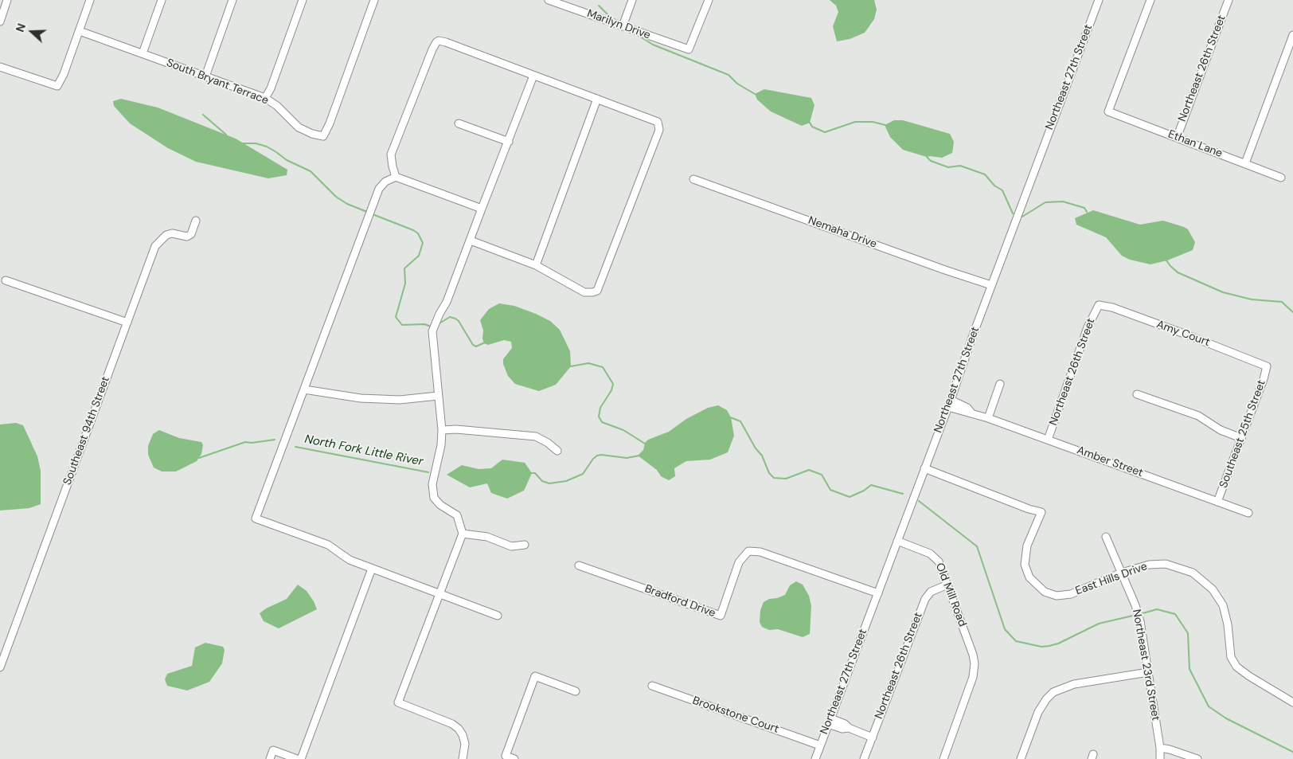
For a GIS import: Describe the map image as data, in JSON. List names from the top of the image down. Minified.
{"streets":{"street":["Marilyn Drive","Northeast 26th Street","Northeast 27th Street","South Bryant Terrace","Ethan Lane","Nemaha Drive","Amy Court","Southeast 94th Street","Southeast 25th Street","Amber Street","East Hills Drive","Old Mill Road","Bradford Drive","Northeast 23rd Street","Brookstone Court"]},"crossings":[["Northeast 26th Street","Ethan Lane"],["Northeast 26th Street","Amy Court"],["Northeast 26th Street","Amber Street"],["Northeast 26th Street","Old Mill Road"],["Northeast 27th Street","Nemaha Drive"],["Northeast 27th Street","Amber Street"],["Northeast 27th Street","East Hills Drive"],["Northeast 27th Street","Old Mill Road"],["Northeast 27th Street","Bradford Drive"],["Northeast 27th Street","Brookstone Court"],["Amy Court","Southeast 25th Street"],["Southeast 25th Street","Amber Street"],["East Hills Drive","Northeast 23rd Street"]],"water":["North Fork Little River"],"north":"left"}
